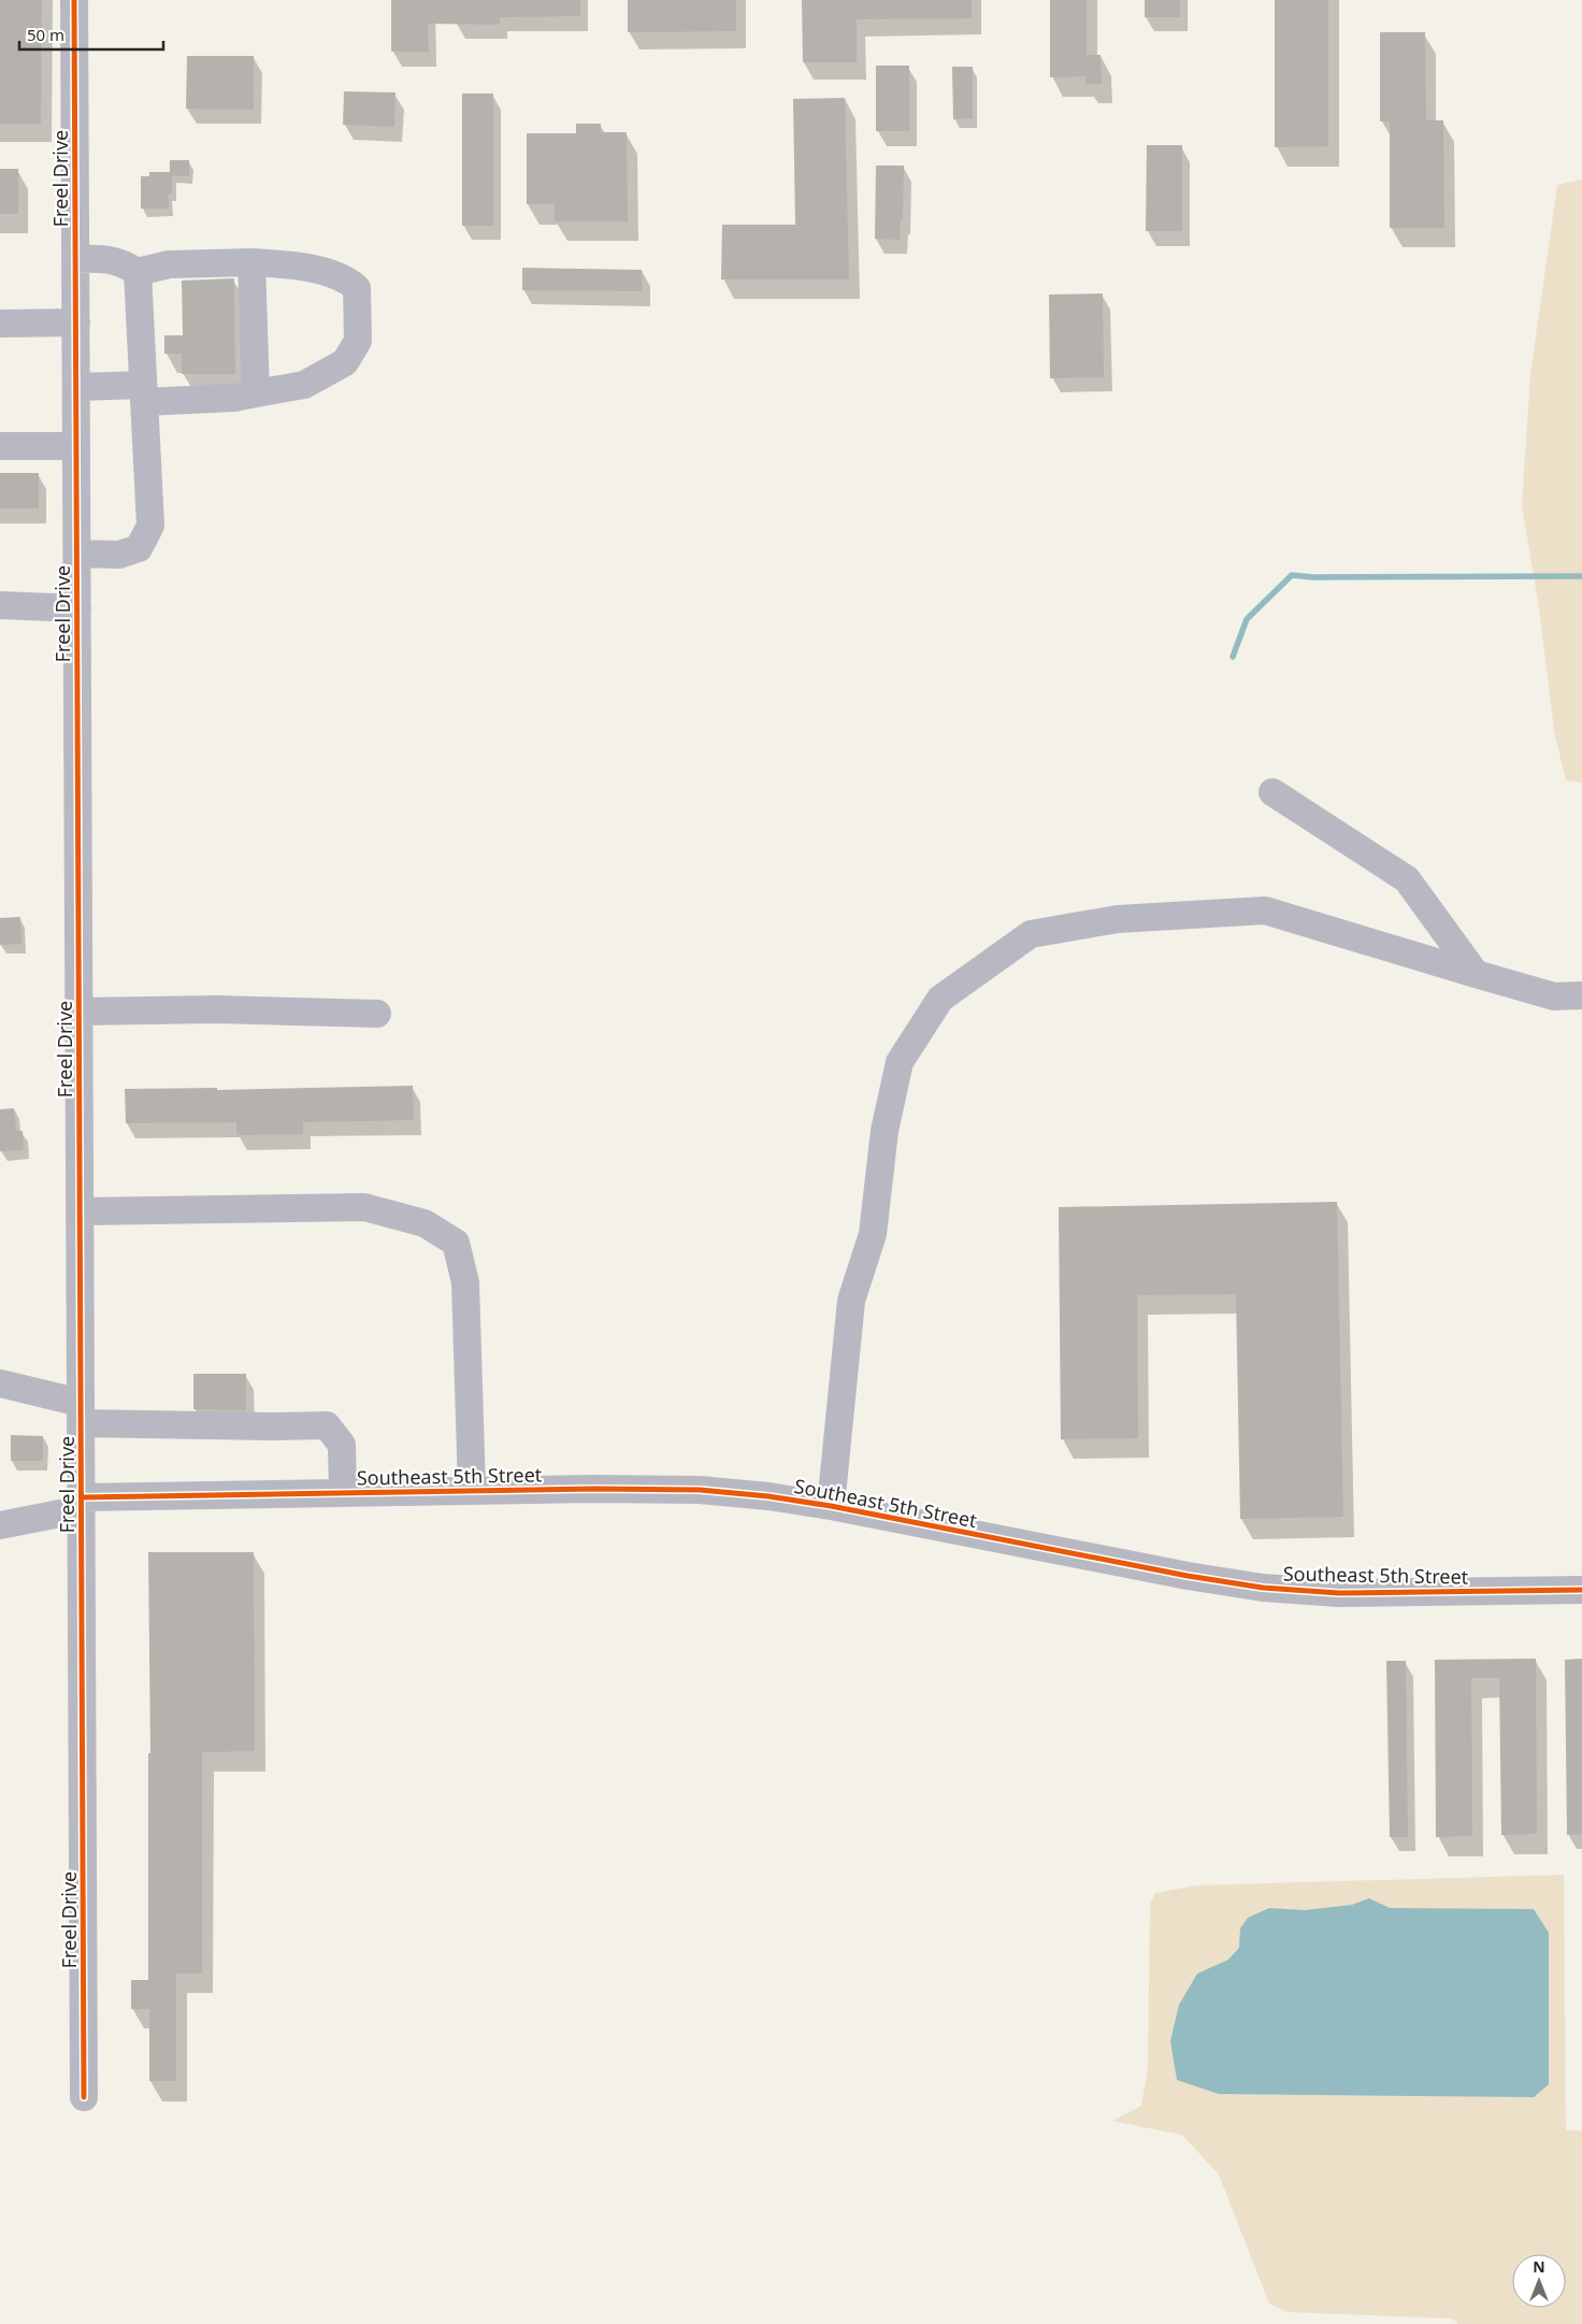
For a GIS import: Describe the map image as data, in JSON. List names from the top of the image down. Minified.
{"streets":{"street":["Freel Drive","Southeast 5th Street"]},"crossings":[["Freel Drive","Southeast 5th Street"]],"scale_bar":"50 m","north":"top"}
